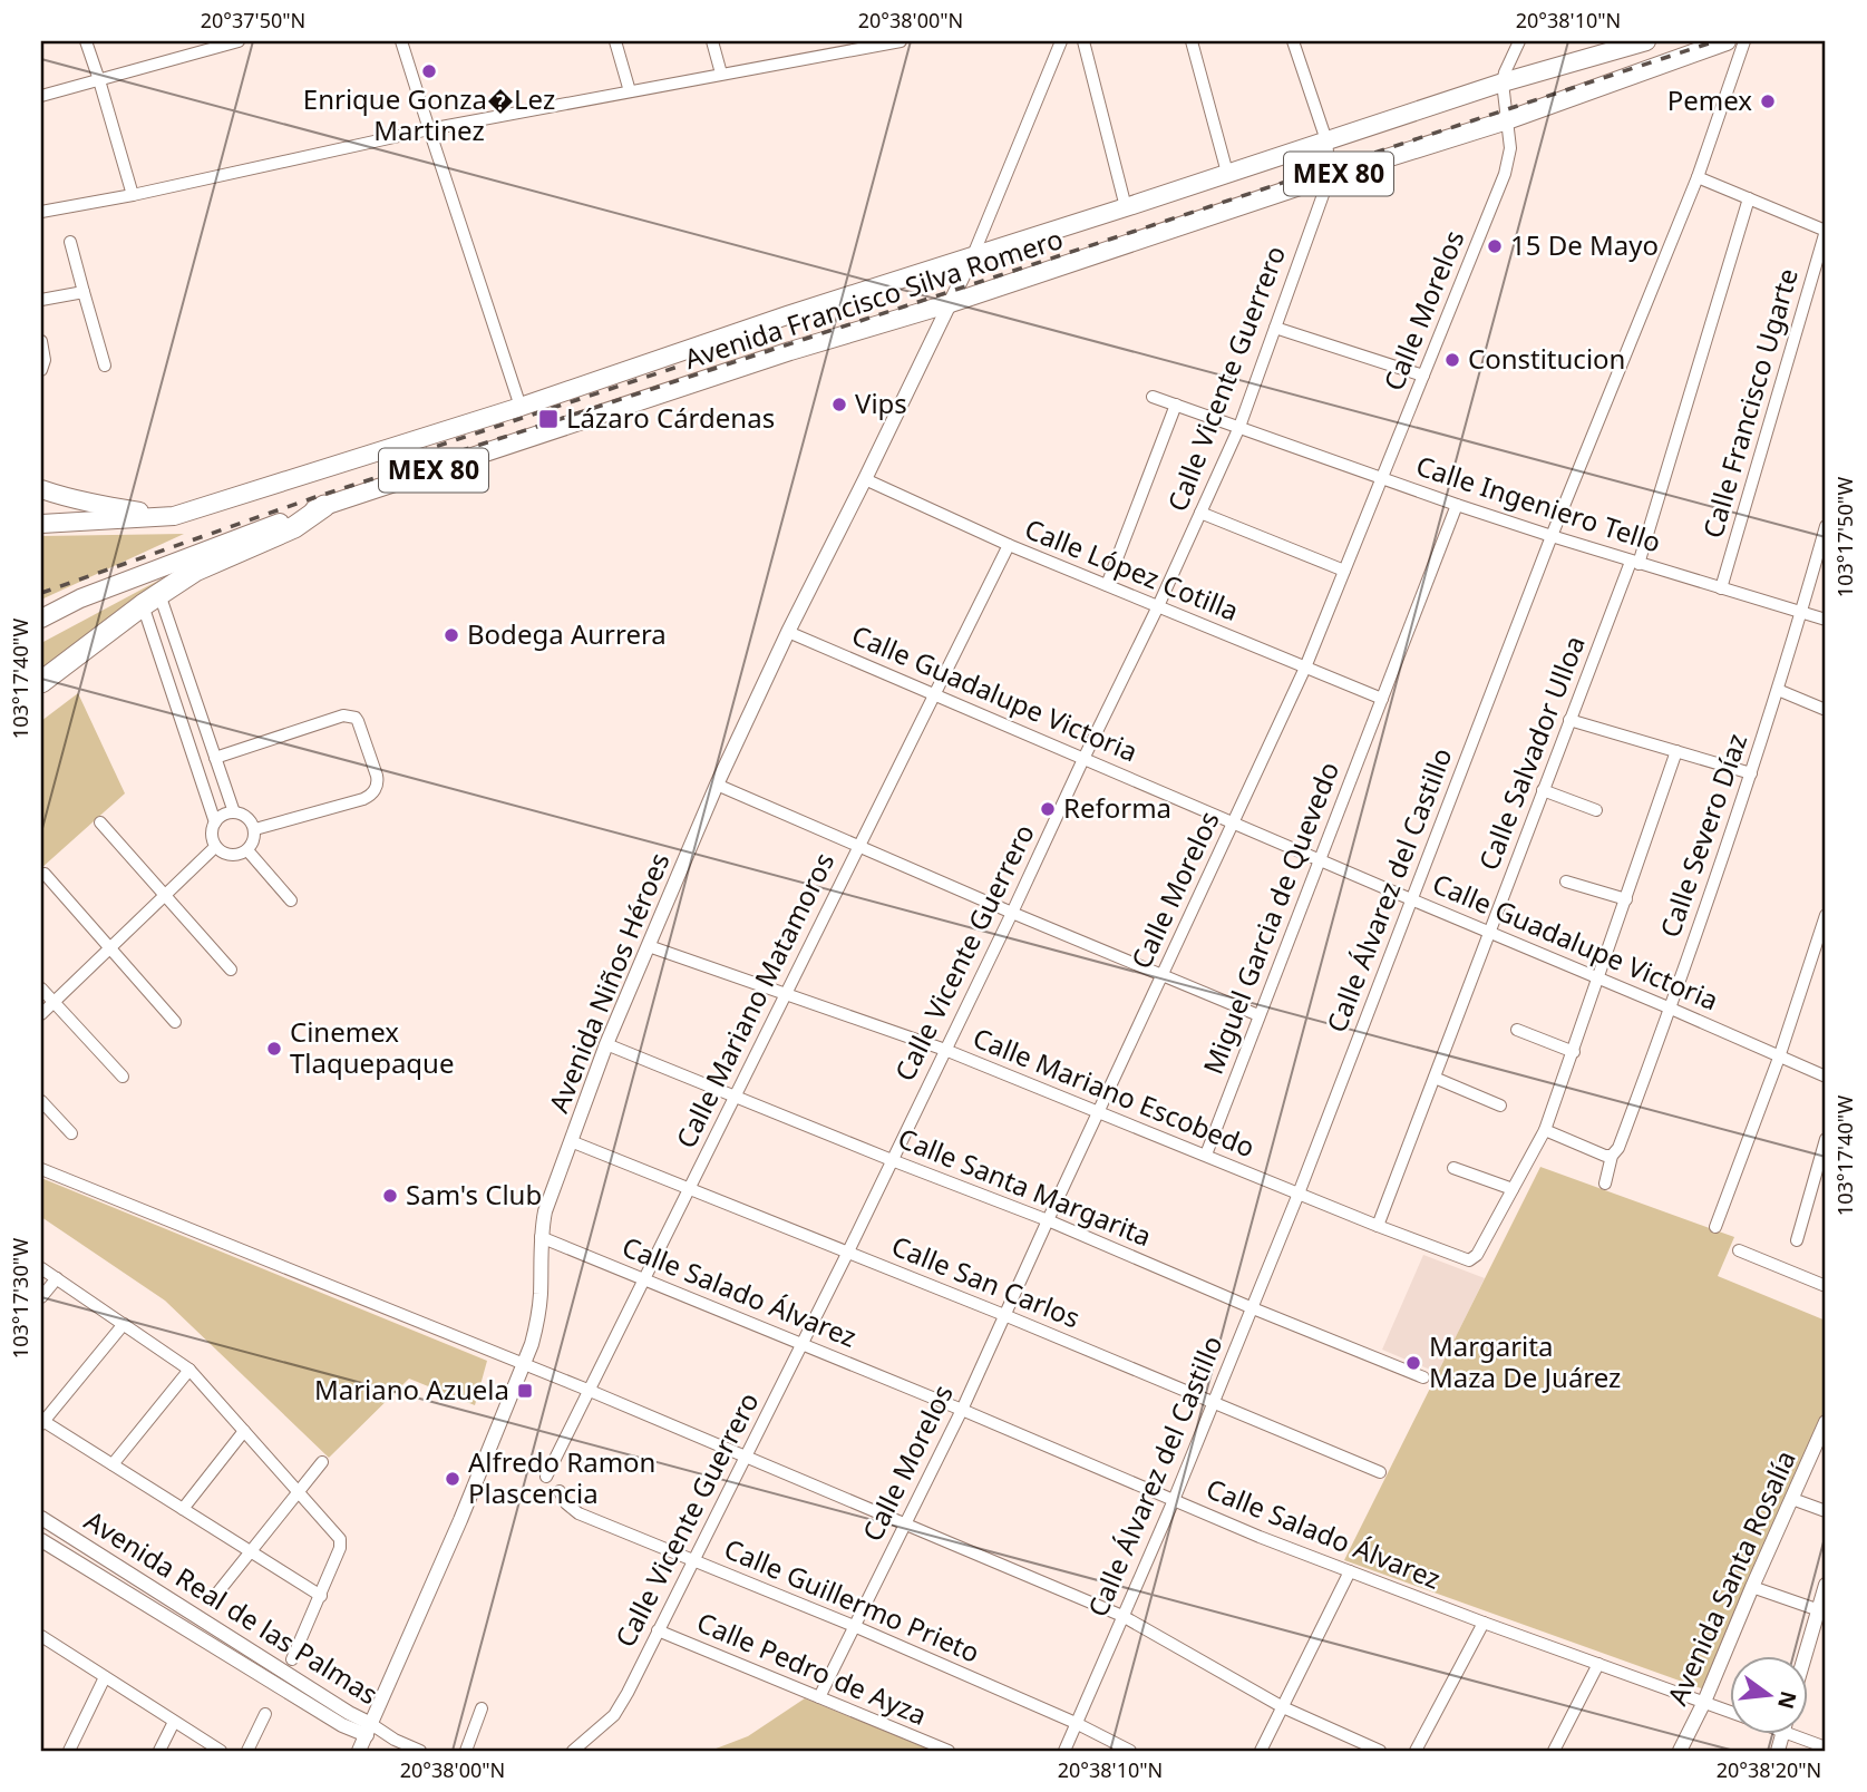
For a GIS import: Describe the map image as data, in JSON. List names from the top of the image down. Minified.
{"streets":{"main road":["MEX 80","Avenida Francisco Silva Romero"],"street":["Calle Morelos","Calle Vicente Guerrero","Calle Francisco Ugarte","Calle Ingeniero Tello","Calle López Cotilla","Calle Guadalupe Victoria","Calle Salvador Ulloa","Calle Severo Díaz","Calle Álvarez del Castillo","Miguel Garcia de Quevedo","Avenida Niños Héroes","Calle Mariano Matamoros","Calle Mariano Escobedo","Calle Santa Margarita","Calle San Carlos","Calle Salado Álvarez","Avenida Santa Rosalía","Calle Guillermo Prieto","Avenida Real de las Palmas","Calle Pedro de Ayza"]},"crossings":[["Avenida Francisco Silva Romero","Calle Morelos"],["Avenida Francisco Silva Romero","Calle Vicente Guerrero"],["Avenida Francisco Silva Romero","Avenida Niños Héroes"],["Calle Morelos","Calle Ingeniero Tello"],["Calle Morelos","Calle López Cotilla"],["Calle Morelos","Calle Guadalupe Victoria"],["Calle Morelos","Calle Mariano Escobedo"],["Calle Morelos","Calle Santa Margarita"],["Calle Morelos","Calle San Carlos"],["Calle Morelos","Calle Salado Álvarez"],["Calle Morelos","Calle Guillermo Prieto"],["Calle Morelos","Calle Pedro de Ayza"],["Calle Vicente Guerrero","Calle Ingeniero Tello"],["Calle Vicente Guerrero","Calle López Cotilla"],["Calle Vicente Guerrero","Calle Guadalupe Victoria"],["Calle Vicente Guerrero","Calle Mariano Escobedo"],["Calle Vicente Guerrero","Calle Santa Margarita"],["Calle Vicente Guerrero","Calle San Carlos"],["Calle Vicente Guerrero","Calle Salado Álvarez"],["Calle Vicente Guerrero","Calle Guillermo Prieto"],["Calle Vicente Guerrero","Calle Pedro de Ayza"],["Calle Francisco Ugarte","Calle Ingeniero Tello"],["Calle Ingeniero Tello","Calle Salvador Ulloa"],["Calle Ingeniero Tello","Calle Severo Díaz"],["Calle Ingeniero Tello","Calle Álvarez del Castillo"],["Calle Ingeniero Tello","Miguel Garcia de Quevedo"],["Calle López Cotilla","Miguel Garcia de Quevedo"],["Calle López Cotilla","Avenida Niños Héroes"],["Calle López Cotilla","Calle Mariano Matamoros"],["Calle Guadalupe Victoria","Calle Salvador Ulloa"],["Calle Guadalupe Victoria","Calle Severo Díaz"],["Calle Guadalupe Victoria","Calle Álvarez del Castillo"],["Calle Guadalupe Victoria","Miguel Garcia de Quevedo"],["Calle Guadalupe Victoria","Avenida Niños Héroes"],["Calle Guadalupe Victoria","Calle Mariano Matamoros"],["Calle Salvador Ulloa","Calle Mariano Escobedo"],["Calle Álvarez del Castillo","Calle Mariano Escobedo"],["Calle Álvarez del Castillo","Calle Santa Margarita"],["Calle Álvarez del Castillo","Calle San Carlos"],["Calle Álvarez del Castillo","Calle Salado Álvarez"],["Calle Álvarez del Castillo","Calle Guillermo Prieto"],["Miguel Garcia de Quevedo","Calle Mariano Escobedo"],["Avenida Niños Héroes","Calle Mariano Escobedo"],["Avenida Niños Héroes","Calle Santa Margarita"],["Avenida Niños Héroes","Calle San Carlos"],["Avenida Niños Héroes","Calle Salado Álvarez"],["Avenida Niños Héroes","Avenida Real de las Palmas"],["Calle Mariano Matamoros","Calle Mariano Escobedo"],["Calle Mariano Matamoros","Calle Santa Margarita"],["Calle Mariano Matamoros","Calle San Carlos"],["Calle Mariano Matamoros","Calle Salado Álvarez"],["Calle Salado Álvarez","Avenida Santa Rosalía"]],"places":{"other":["Enrique Gonza�Lez Martinez","Pemex","15 De Mayo","Constitucion","Vips","Bodega Aurrera","Reforma","Cinemex Tlaquepaque","Sam's Club","Margarita Maza De Juárez","Alfredo Ramon Plascencia"],"transit":["Lázaro Cárdenas","Mariano Azuela"]},"north":"right","coordinates":["20°37'50\"N","20°38'00\"N","20°38'10\"N","103°17'50\"W","103°17'40\"W","103°17'30\"W","20°38'20\"N"]}
